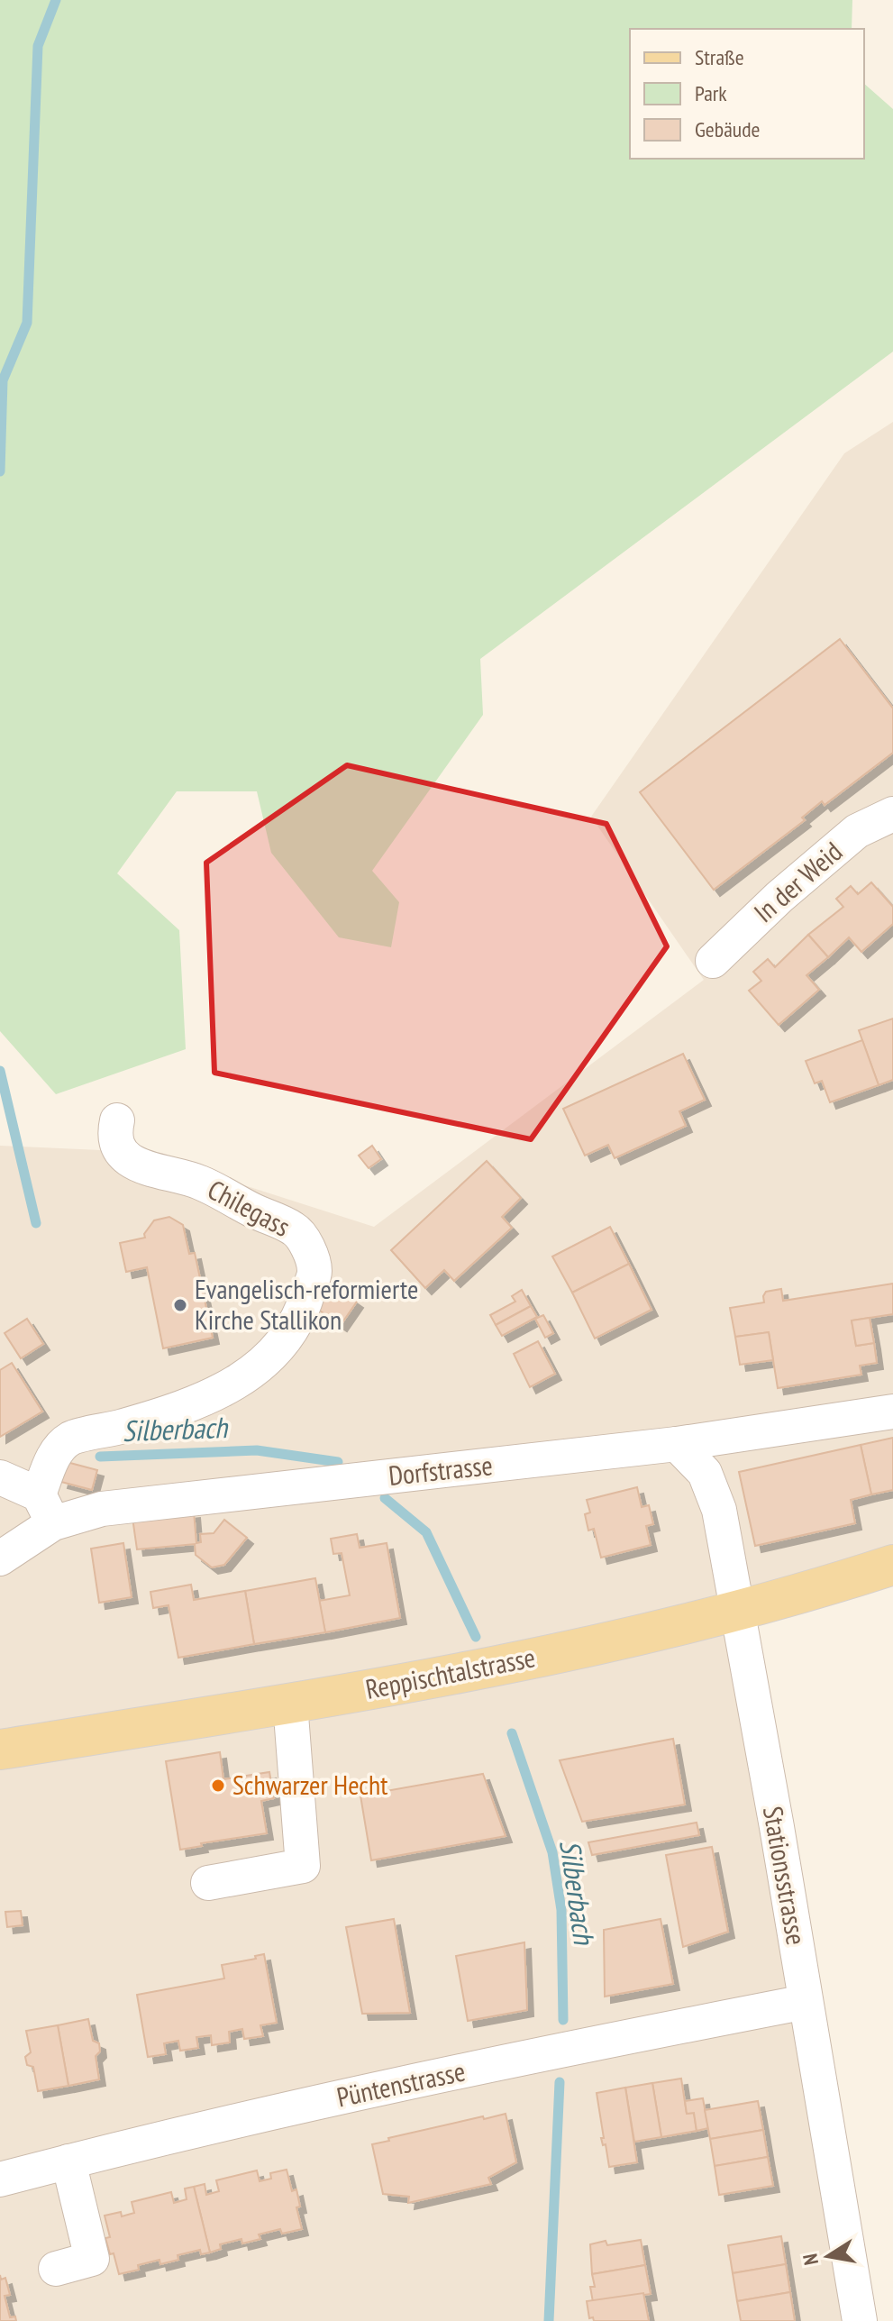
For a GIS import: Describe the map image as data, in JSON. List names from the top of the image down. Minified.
{"streets":{"main road":["Reppischtalstrasse"],"street":["In der Weid","Chilegass","Dorfstrasse","Stationsstrasse","Püntenstrasse"]},"crossings":[["Chilegass","Dorfstrasse"],["Dorfstrasse","Stationsstrasse"],["Reppischtalstrasse","Stationsstrasse"],["Stationsstrasse","Püntenstrasse"]],"water":["Silberbach"],"places":["Evangelisch-reformierte Kirche Stallikon","Schwarzer Hecht"],"legend":["Straße","Park","Gebäude"],"north":"left"}
